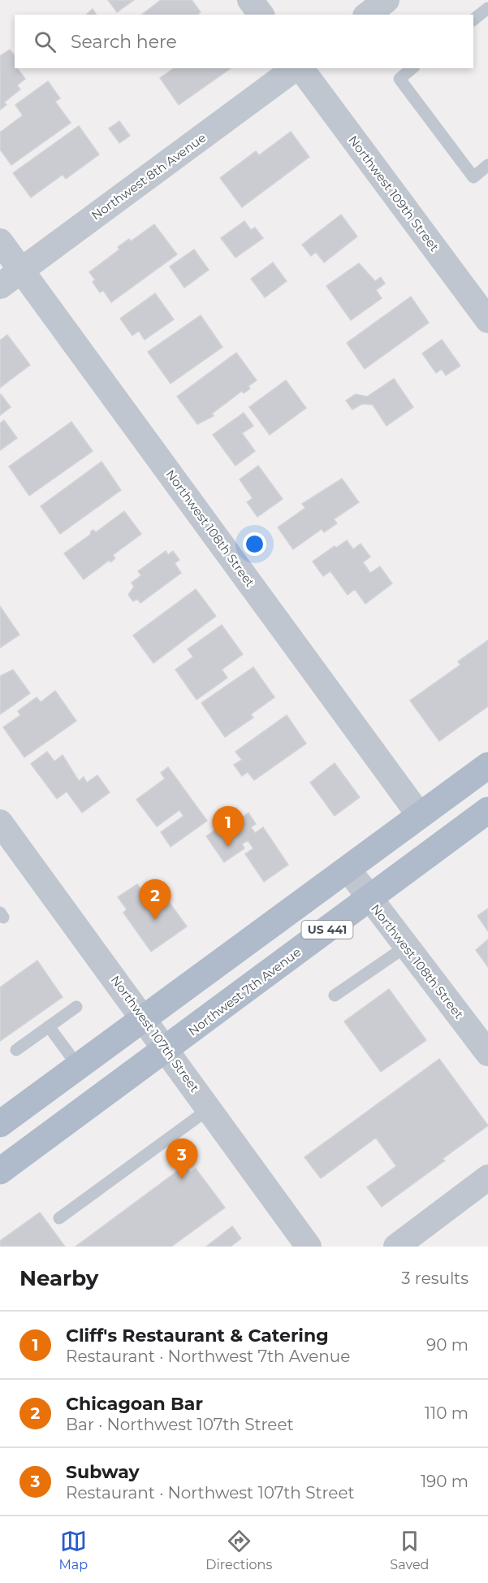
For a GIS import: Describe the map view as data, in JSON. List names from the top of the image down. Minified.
{"streets":{"main road":["US 441","Northwest 7th Avenue"],"street":["Northwest 8th Avenue","Northwest 109th Street","Northwest 108th Street","Northwest 107th Street"]},"crossings":[["Northwest 8th Avenue","Northwest 108th Street"],["Northwest 108th Street","US 441"],["Northwest 108th Street","Northwest 7th Avenue"],["US 441","Northwest 107th Street"],["Northwest 7th Avenue","Northwest 107th Street"]],"page":{"search":"Search here","pins":["1","2","3"],"heading":["Nearby","3 results"],"list":[{"mark":"1","name":"Cliff's Restaurant & Catering","note":"Restaurant · Northwest 7th Avenue","value":"90 m"},{"mark":"2","name":"Chicagoan Bar","note":"Bar · Northwest 107th Street","value":"110 m"},{"mark":"3","name":"Subway","note":"Restaurant · Northwest 107th Street","value":"190 m"}],"nav":["Map","Directions","Saved"]}}
